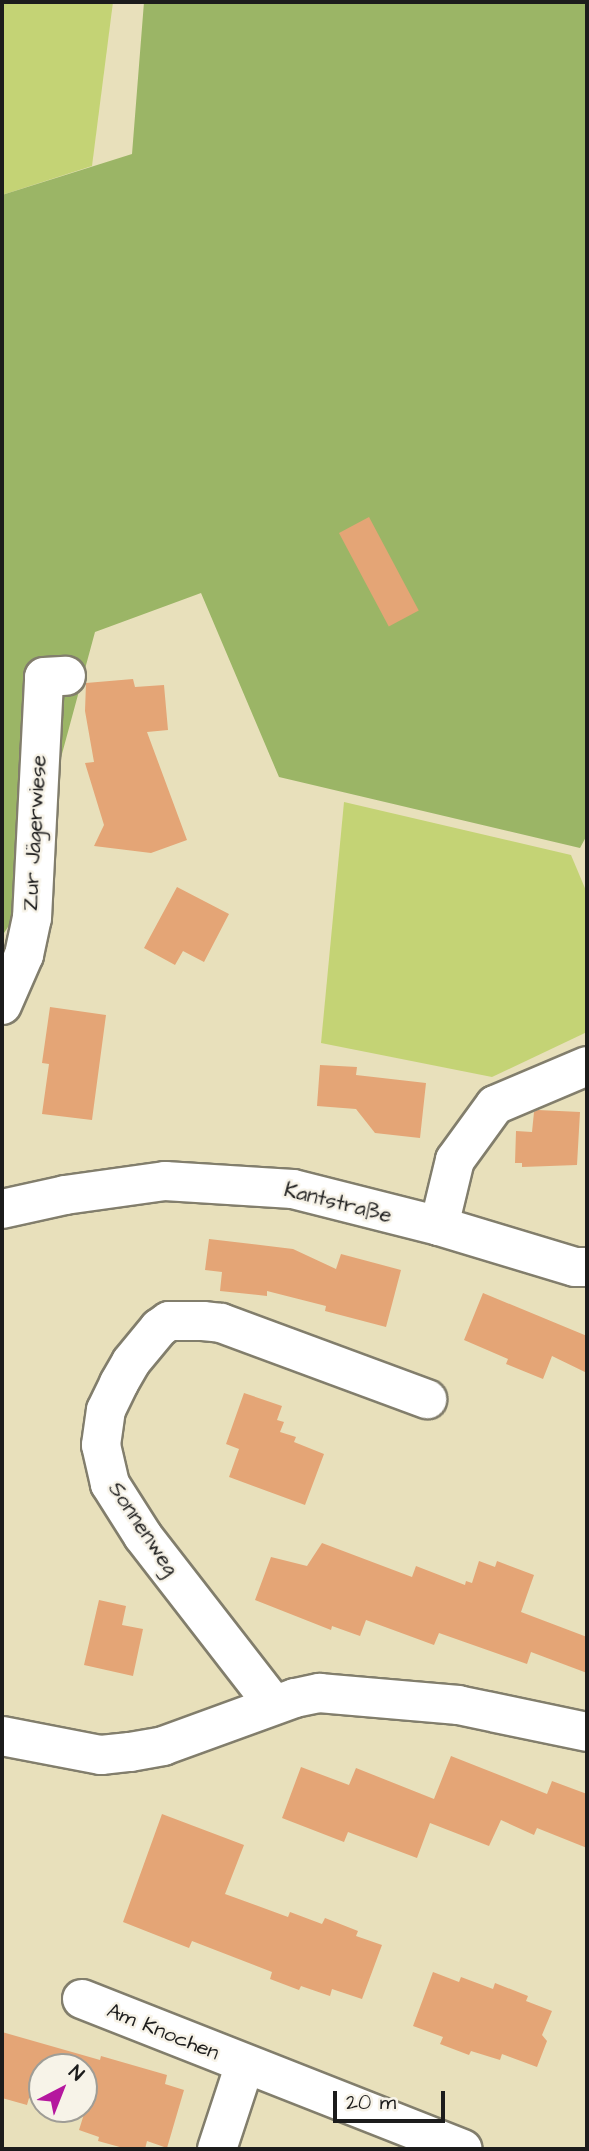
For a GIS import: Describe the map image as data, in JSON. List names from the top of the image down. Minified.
{"streets":{"street":["Zur Jägerwiese","Kantstraße","Sonnenweg","Am Knochen"]},"scale_bar":"20 m","north":"top right"}
